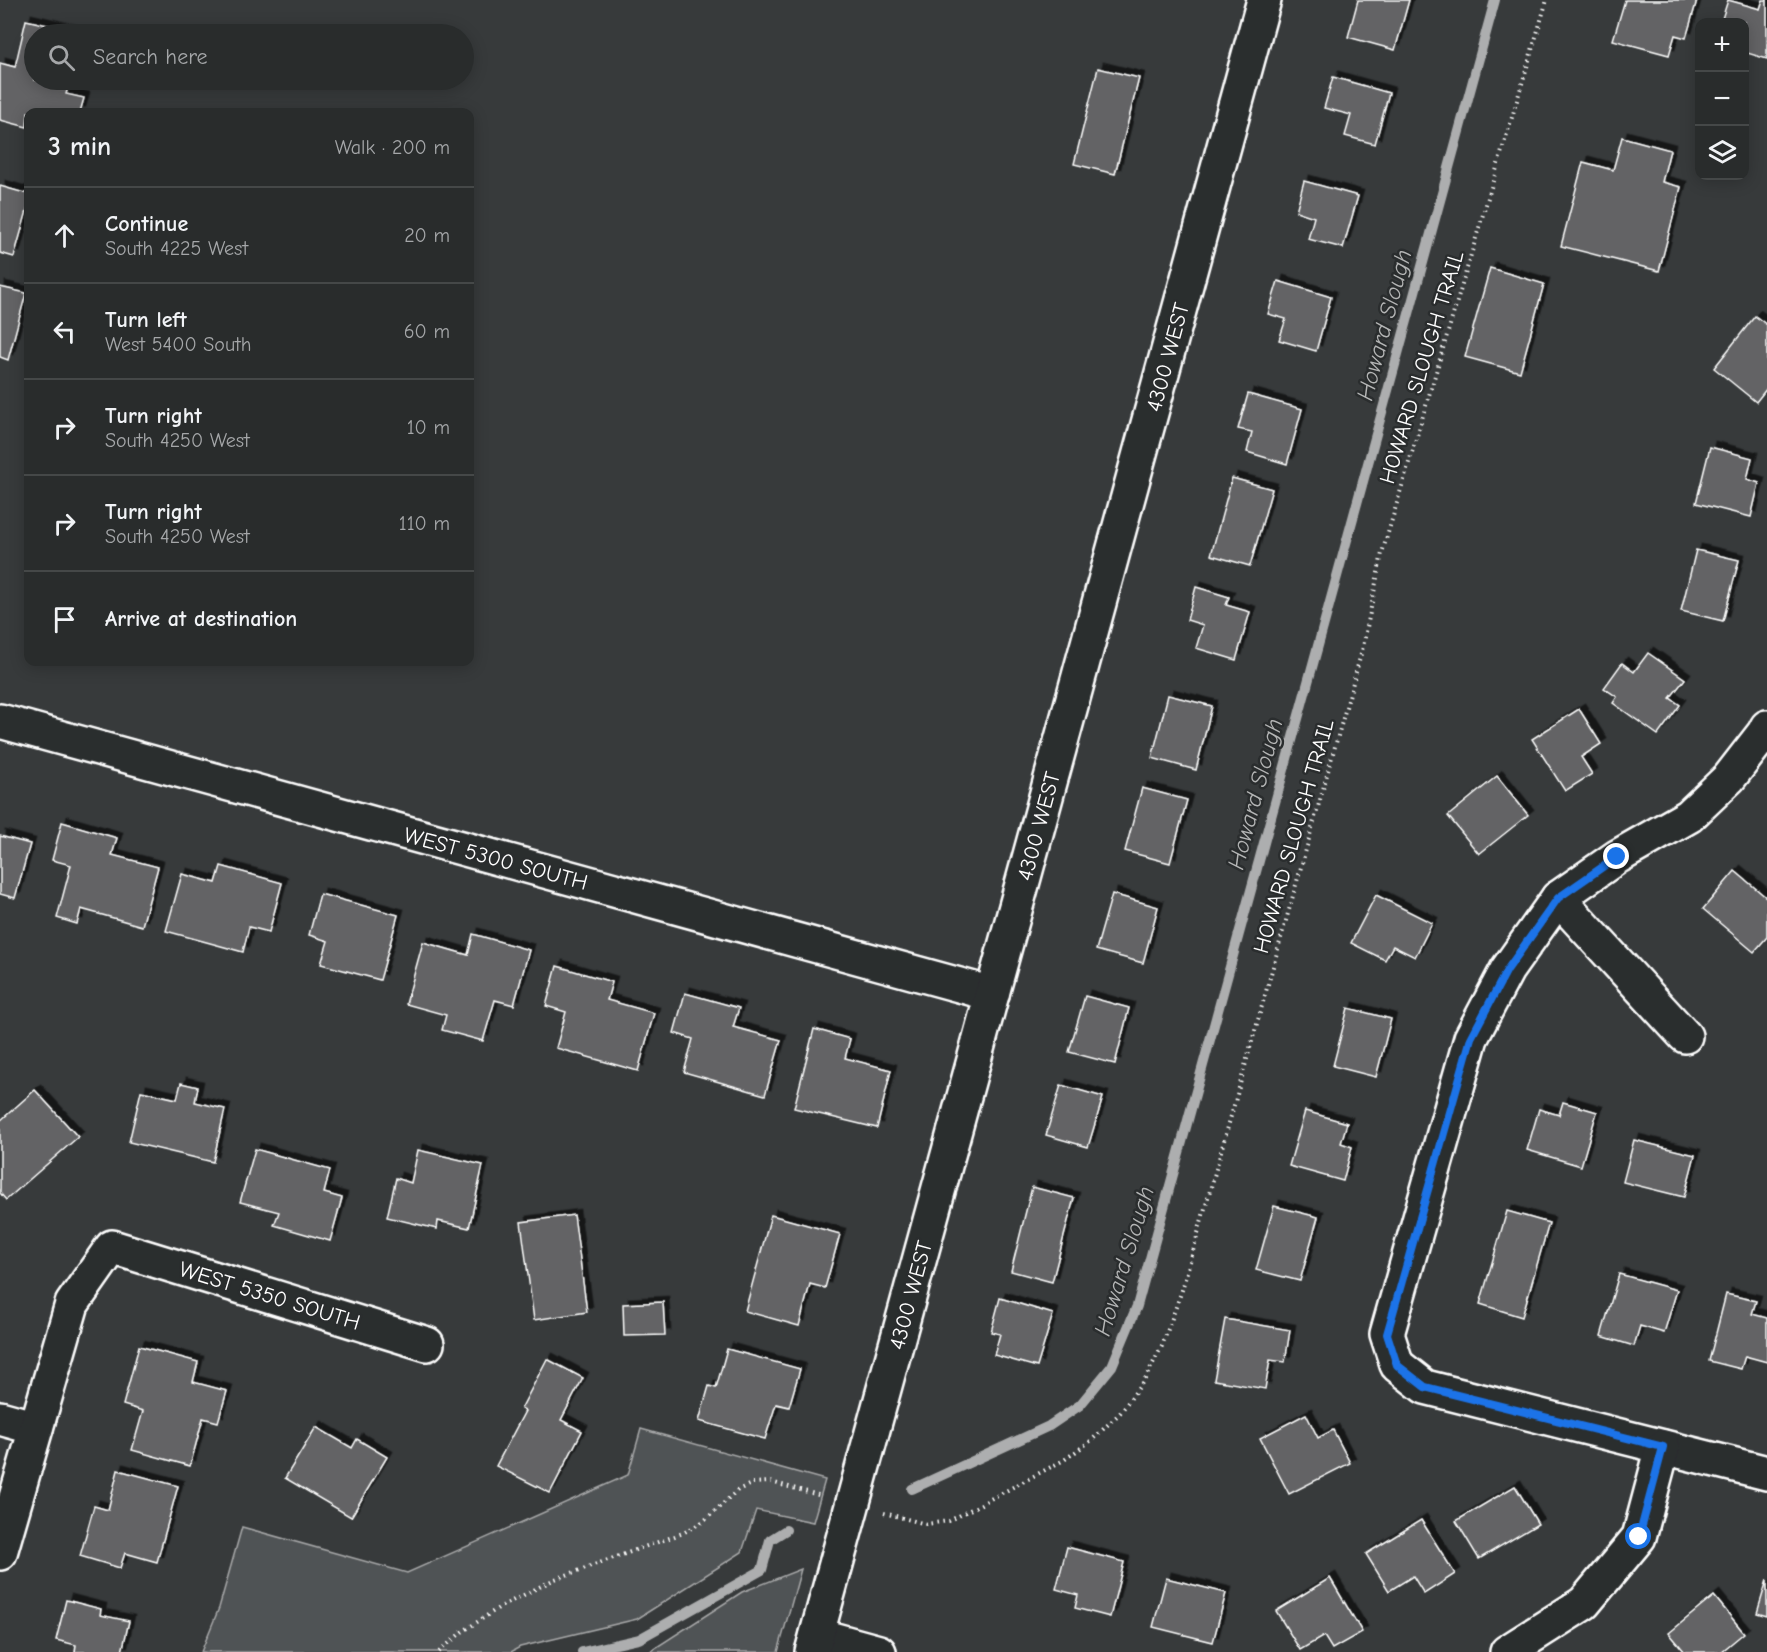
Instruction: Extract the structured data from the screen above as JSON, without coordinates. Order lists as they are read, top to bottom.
{
  "streets": {
    "street": ["4300 WEST", "WEST 5300 SOUTH", "WEST 5350 SOUTH"],
    "path": ["HOWARD SLOUGH TRAIL"]
  },
  "crossings": [
    ["4300 WEST", "WEST 5300 SOUTH"]
  ],
  "water": ["Howard Slough"],
  "page": {
    "map_buttons": ["+", "−"],
    "search": "Search here",
    "heading": ["3 min", "Walk · 200 m"],
    "list": [
      ["Continue", "South 4225 West", "20 m"],
      ["Turn left", "West 5400 South", "60 m"],
      ["Turn right", "South 4250 West", "10 m"],
      ["Turn right", "South 4250 West", "110 m"],
      "Arrive at destination"
    ]
  }
}
